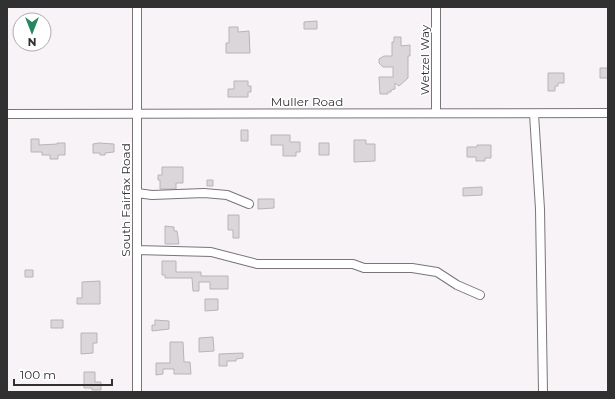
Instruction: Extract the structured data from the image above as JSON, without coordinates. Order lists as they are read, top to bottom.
{
  "streets": {
    "street": ["Wetzel Way", "Muller Road", "South Fairfax Road"]
  },
  "crossings": [
    ["Wetzel Way", "Muller Road"],
    ["Muller Road", "South Fairfax Road"]
  ],
  "scale_bar": "100 m",
  "north": "bottom"
}
